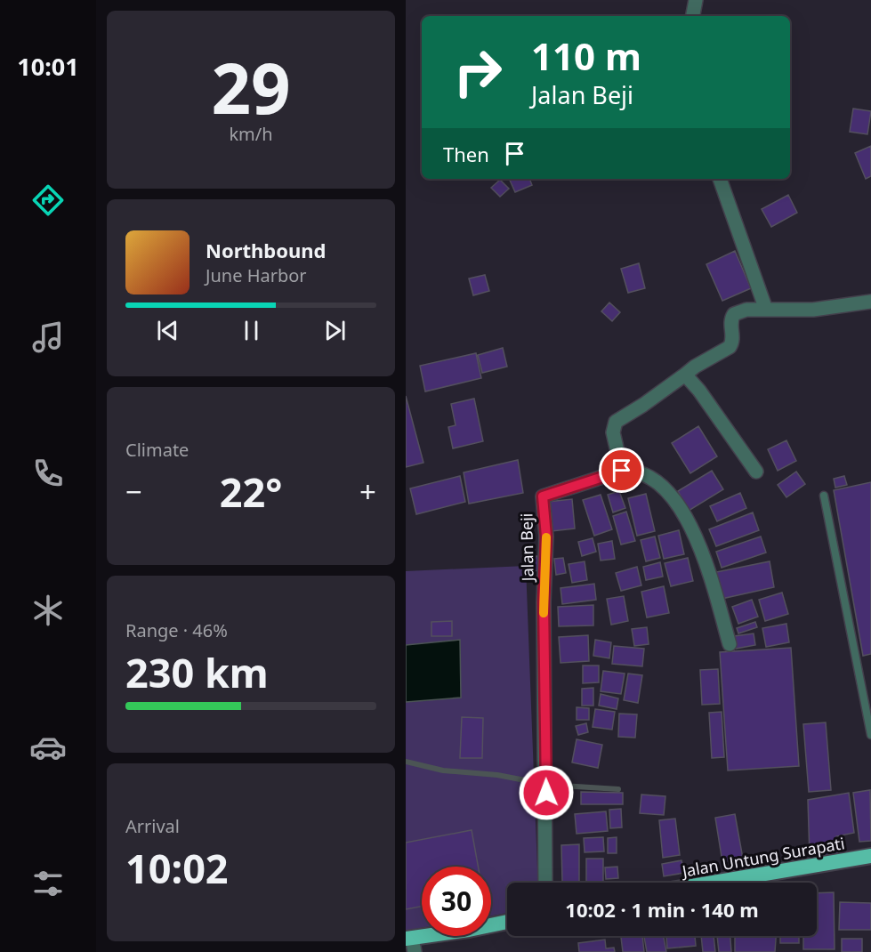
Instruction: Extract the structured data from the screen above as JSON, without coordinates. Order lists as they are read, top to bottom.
{
  "streets": {
    "highway": ["Jalan Untung Surapati"],
    "street": ["Jalan Beji"]
  },
  "page": {
    "tabs": "10:01",
    "tile": [
      ["29", "km/h"],
      "Climate",
      ["Range · 46%", "230 km"],
      ["Arrival", "10:02"]
    ],
    "turn": ["110 m", "Jalan Beji"],
    "then": "Then",
    "song": ["Northbound", "June Harbor"],
    "heat": ["−", "22°", "+"],
    "limit": "30",
    "trip": "10:02 · 1 min · 140 m"
  }
}
